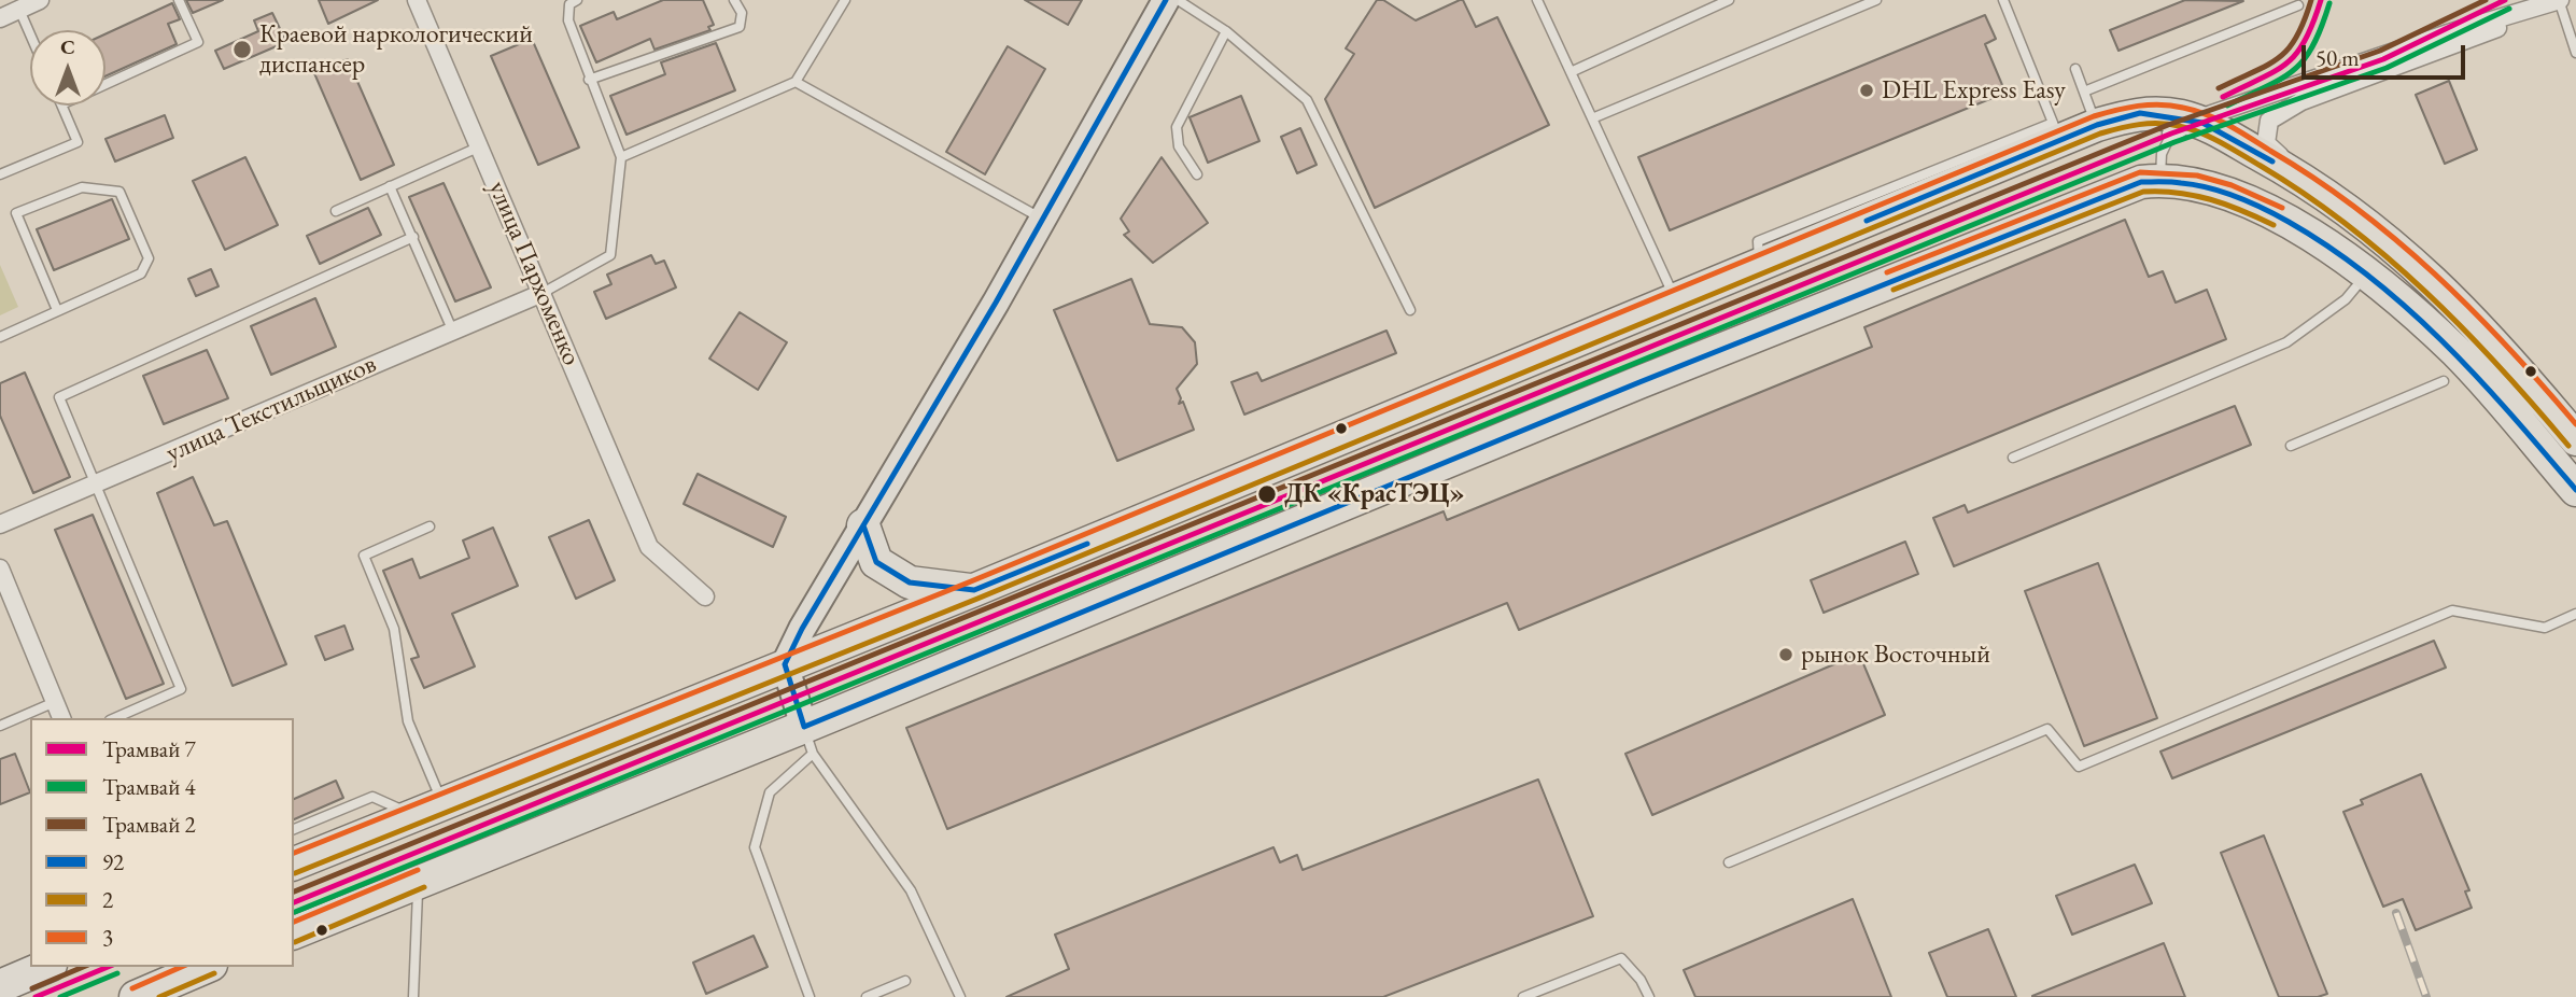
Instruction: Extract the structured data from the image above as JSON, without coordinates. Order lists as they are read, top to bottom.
{
  "streets": {
    "street": ["улица Пархоменко", "улица Текстильщиков"]
  },
  "crossings": [
    ["улица Пархоменко", "улица Текстильщиков"]
  ],
  "places": [
    "Краевой наркологический диспансер",
    "DHL Express Easy",
    "ДК «КрасТЭЦ»",
    "рынок Восточный"
  ],
  "lines": [
    "tram line 7",
    "tram line 2",
    "transit line 92",
    "tram line 4",
    "transit line 3",
    "transit line 2"
  ],
  "legend": [
    "Трамвай 7",
    "Трамвай 4",
    "Трамвай 2",
    "92",
    "2",
    "3"
  ],
  "scale_bar": "50 m",
  "north": "top"
}
